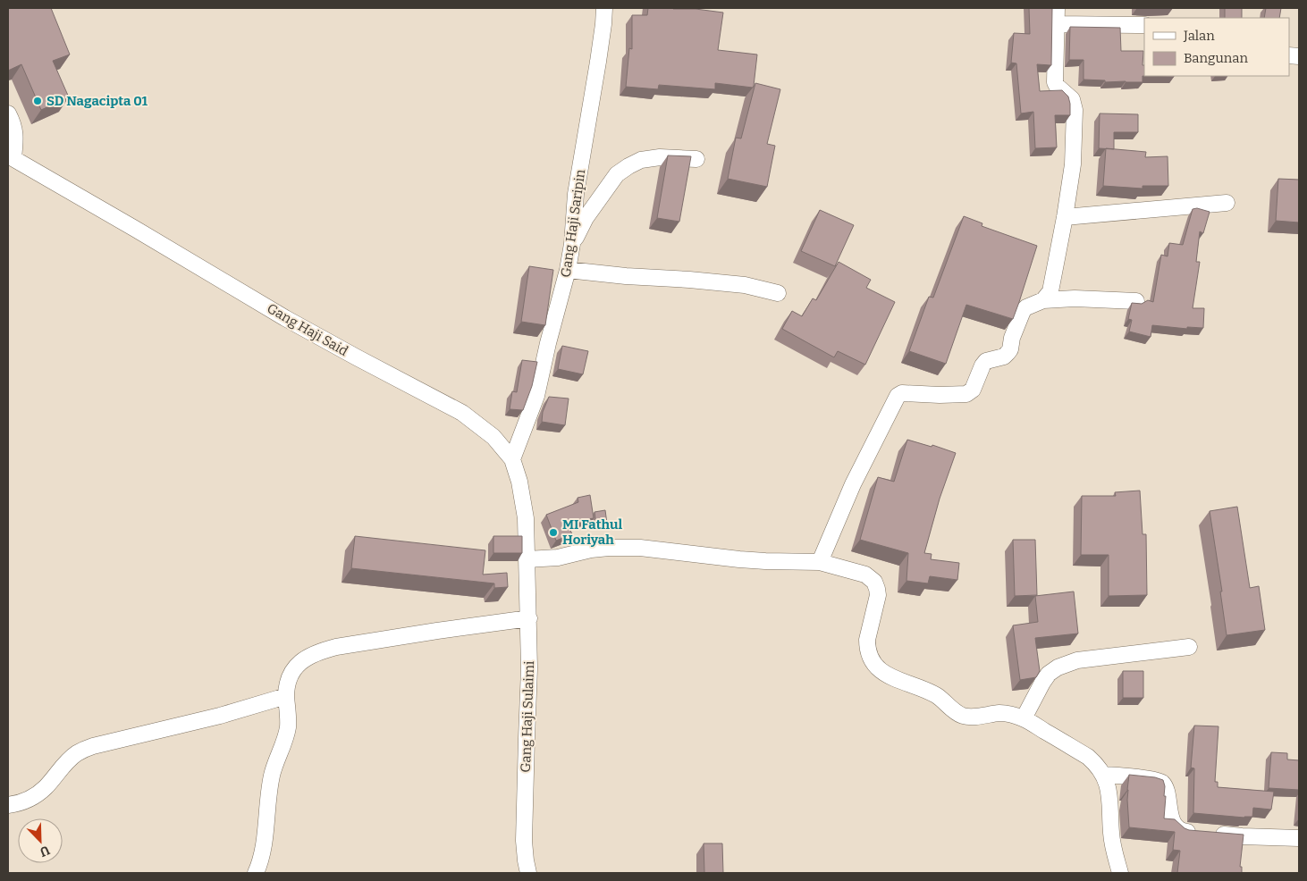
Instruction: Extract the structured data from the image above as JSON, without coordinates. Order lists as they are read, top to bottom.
{
  "streets": {
    "street": ["Gang Haji Saripin", "Gang Haji Said", "Gang Haji Sulaimi"]
  },
  "crossings": [
    ["Gang Haji Saripin", "Gang Haji Said"],
    ["Gang Haji Said", "Gang Haji Sulaimi"]
  ],
  "places": ["SD Nagacipta 01", "MI Fathul Horiyah"],
  "legend": ["Jalan", "Bangunan"],
  "north": "bottom right"
}
